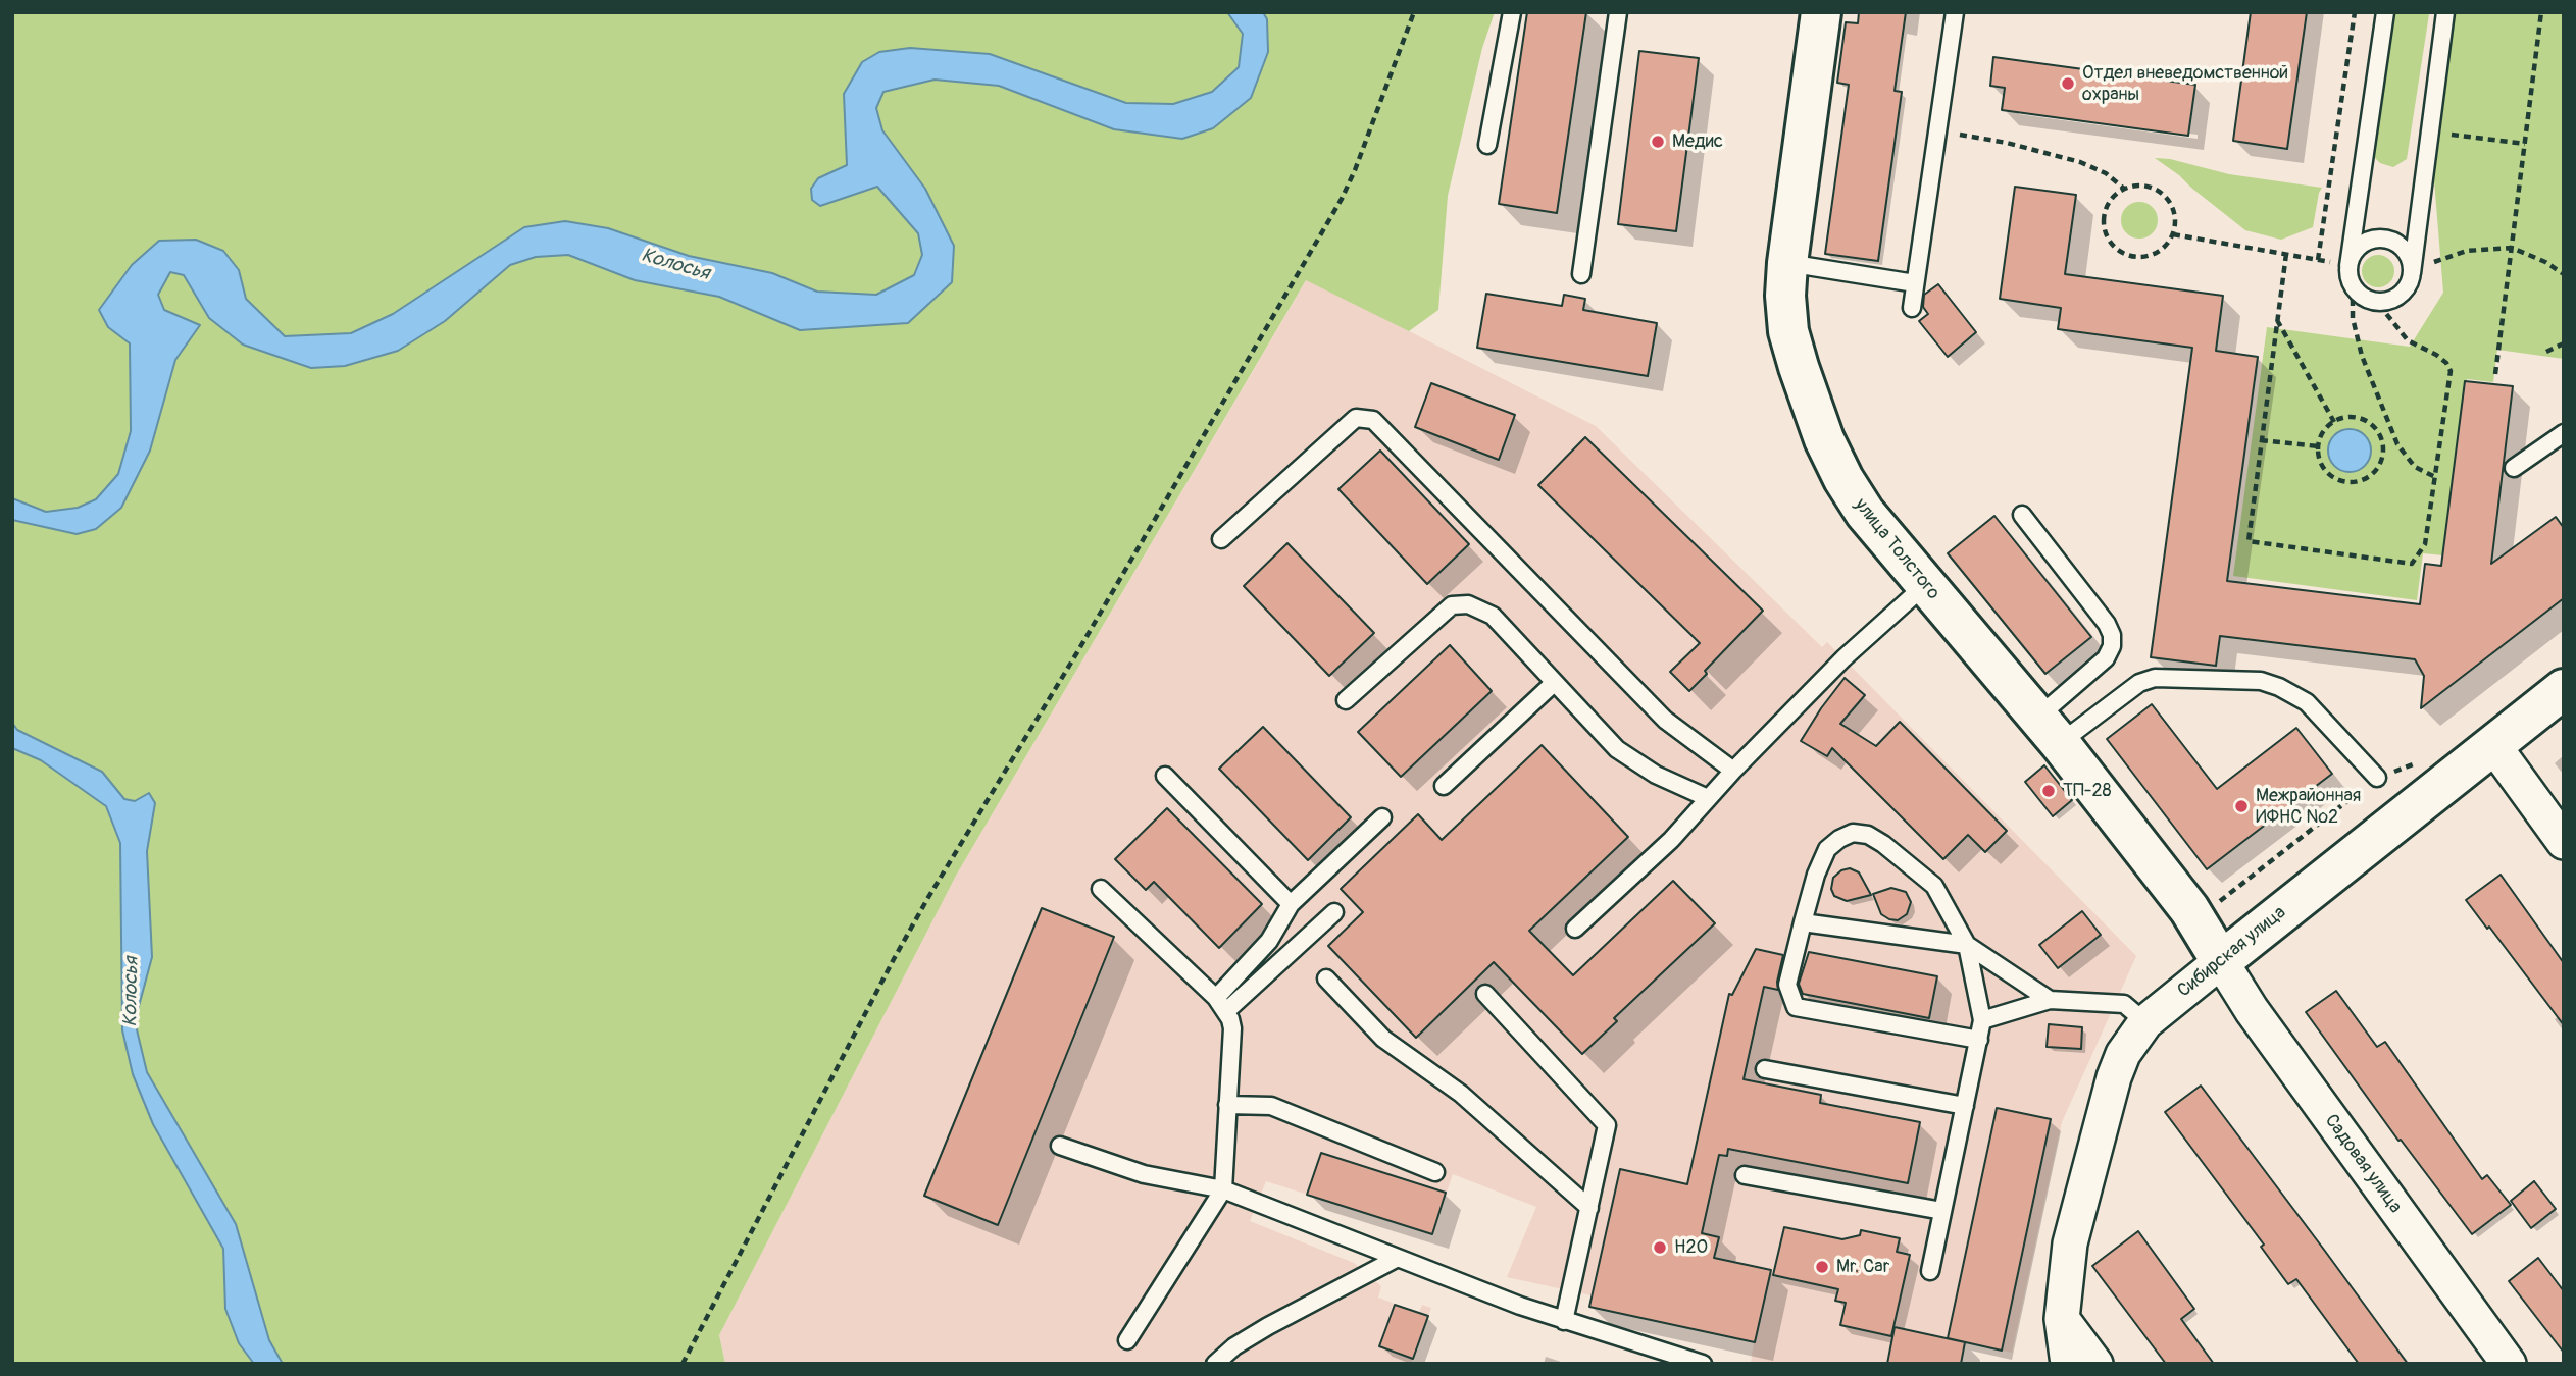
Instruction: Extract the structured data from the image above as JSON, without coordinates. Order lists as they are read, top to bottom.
{
  "streets": {
    "street": ["улица Толстого", "Сибирская улица", "Садовая улица"]
  },
  "crossings": [
    ["улица Толстого", "Сибирская улица"],
    ["улица Толстого", "Садовая улица"],
    ["Сибирская улица", "Садовая улица"]
  ],
  "water": ["Колосья"],
  "places": [
    "Отдел вневедомственной охраны",
    "Медис",
    "ТП-28",
    "Межрайонная ИФНС №2",
    "Н2О",
    "Mr. Car"
  ]
}
